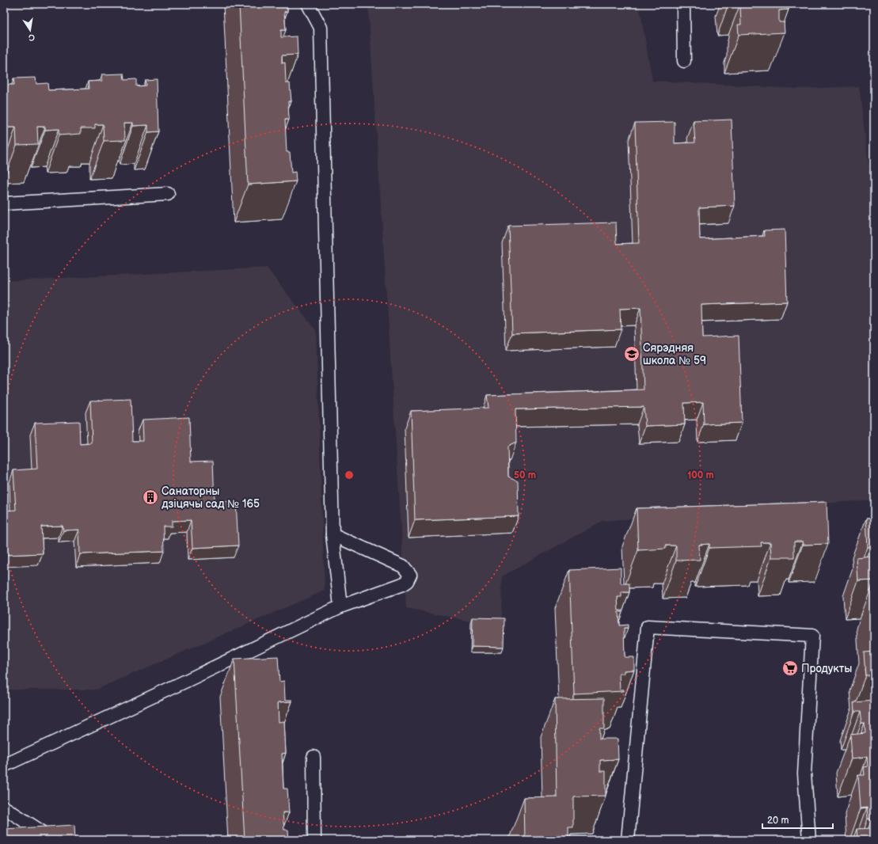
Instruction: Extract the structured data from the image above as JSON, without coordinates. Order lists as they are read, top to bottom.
{
  "places": {
    "school or university": ["Сярэдняя школа № 59"],
    "building": ["Санаторны дзіцячы сад № 165"],
    "supermarket": ["Продукты"]
  },
  "scale_bar": "20 m",
  "north": "bottom",
  "rings": ["50 m", "100 m"]
}
